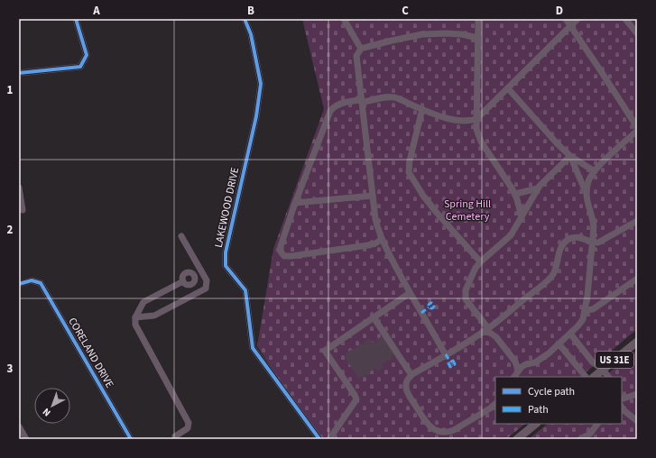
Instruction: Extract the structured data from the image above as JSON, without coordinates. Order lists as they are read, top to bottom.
{
  "streets": {
    "main road": ["US 31E"],
    "street": ["LAKEWOOD DRIVE", "CORELAND DRIVE"]
  },
  "parks": ["Spring Hill Cemetery"],
  "legend": ["Cycle path", "Path"],
  "north": "bottom left",
  "grid": {
    "columns": [
      "A",
      "B",
      "C",
      "D"
    ],
    "rows": ["1", "2", "3"]
  }
}
